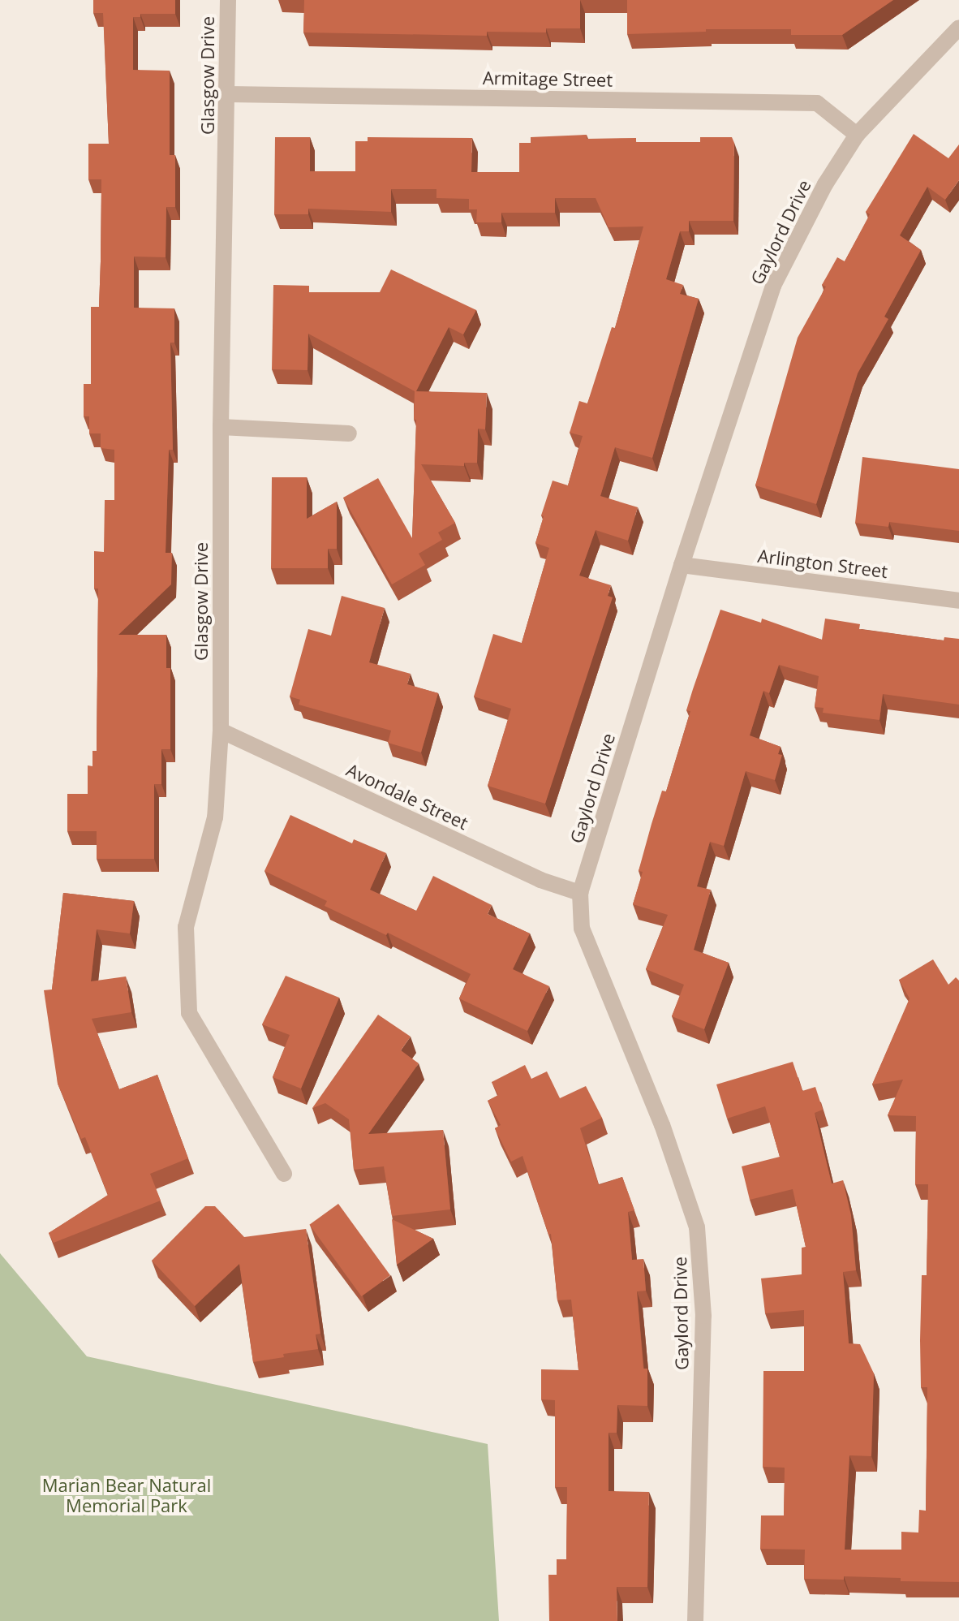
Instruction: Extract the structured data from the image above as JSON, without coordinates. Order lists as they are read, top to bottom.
{
  "streets": {
    "street": [
      "Glasgow Drive",
      "Armitage Street",
      "Gaylord Drive",
      "Arlington Street",
      "Avondale Street"
    ]
  },
  "crossings": [
    ["Glasgow Drive", "Armitage Street"],
    ["Glasgow Drive", "Avondale Street"],
    ["Armitage Street", "Gaylord Drive"],
    ["Gaylord Drive", "Arlington Street"],
    ["Gaylord Drive", "Avondale Street"]
  ],
  "parks": ["Marian Bear Natural Memorial Park"]
}
